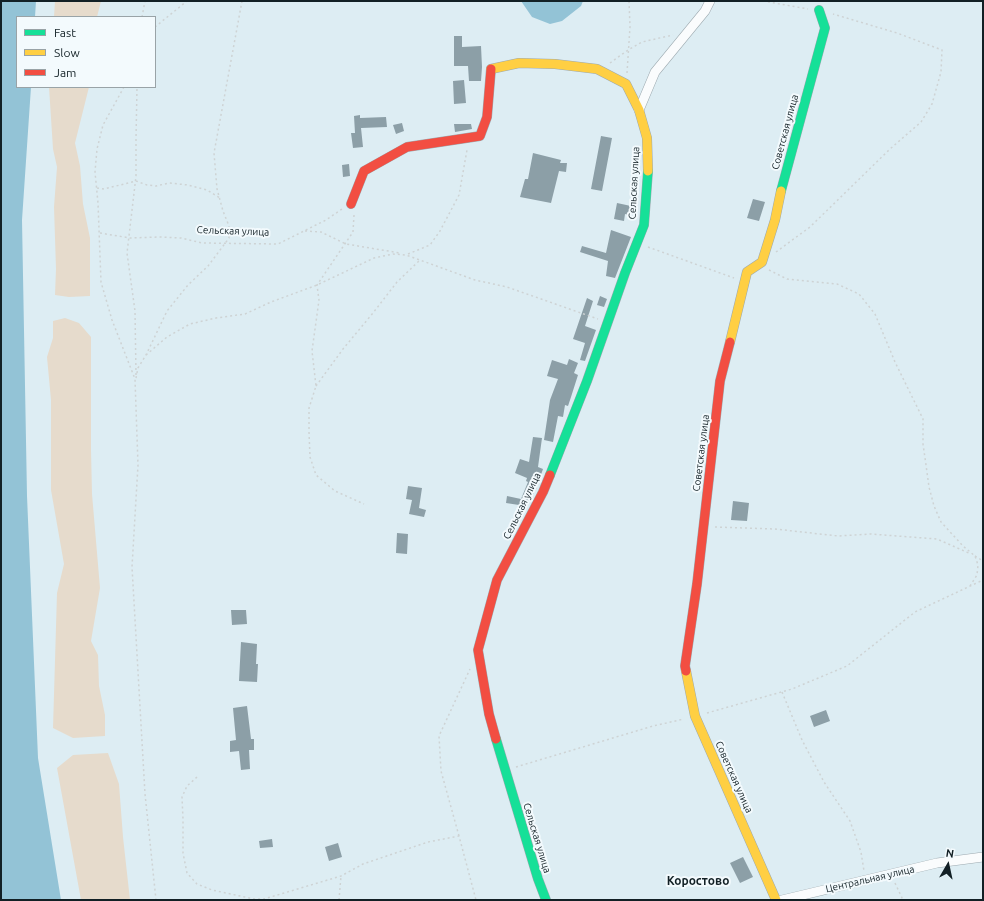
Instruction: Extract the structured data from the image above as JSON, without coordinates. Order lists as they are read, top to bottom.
{
  "streets": {
    "street": ["Советская улица", "Сельская улица", "Центральная улица"]
  },
  "districts": ["Коростово"],
  "legend": ["Fast", "Slow", "Jam"],
  "north": "top"
}
